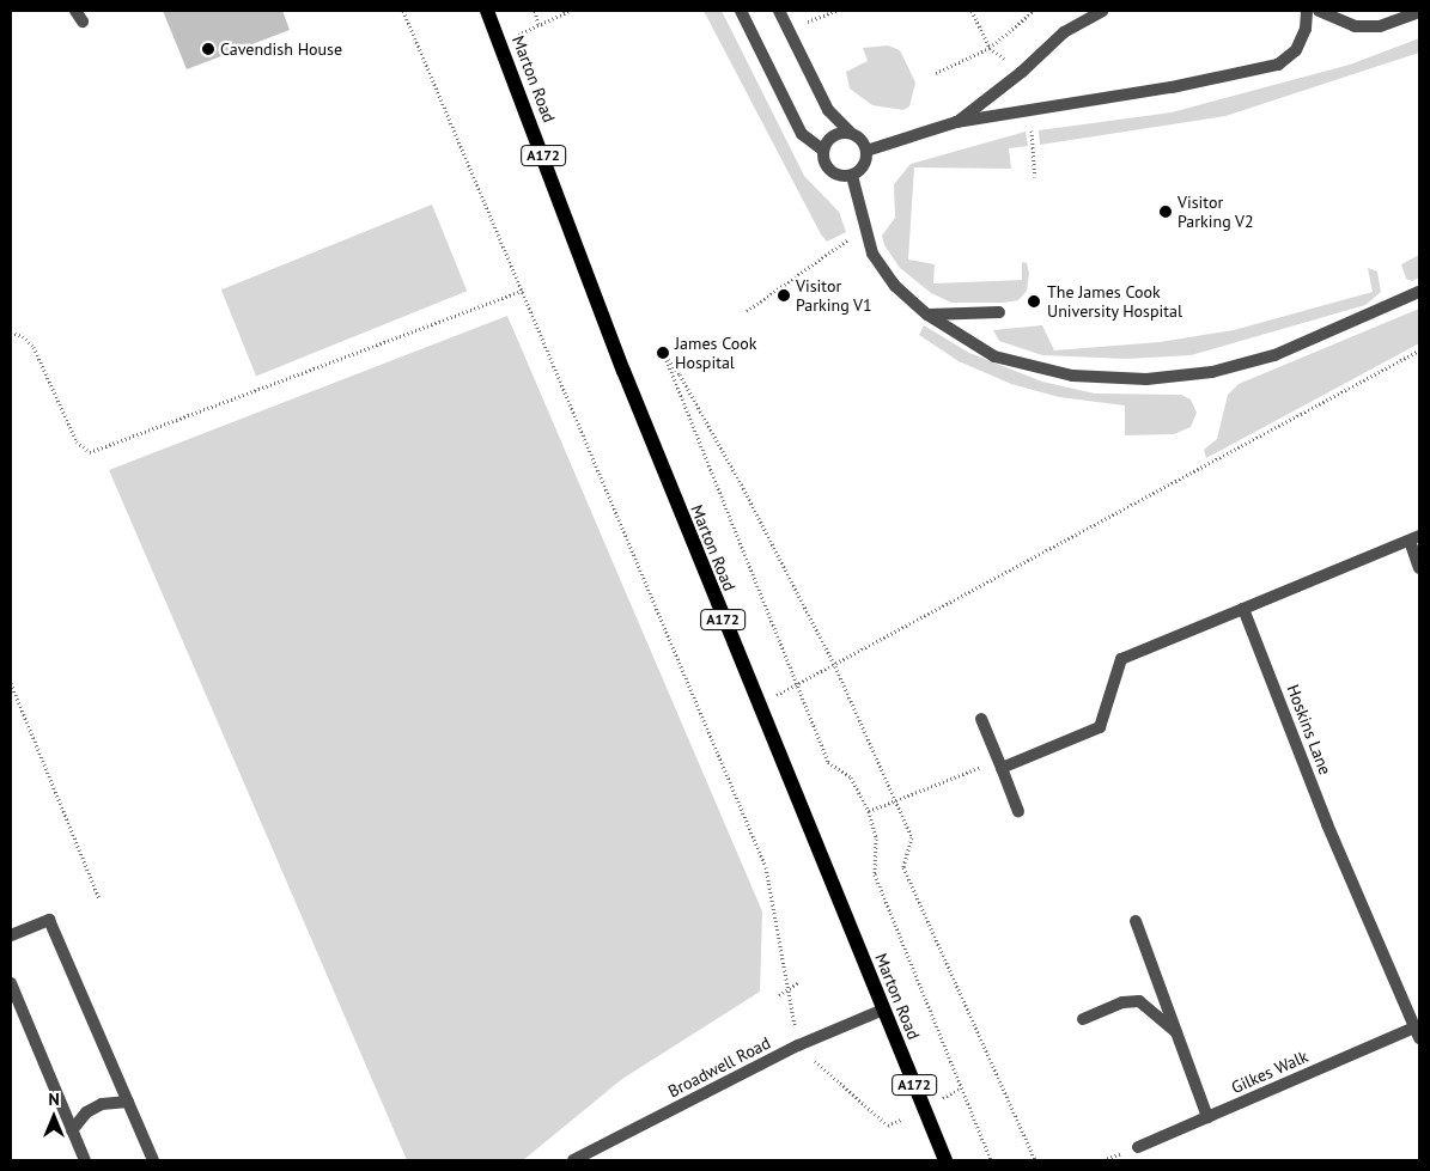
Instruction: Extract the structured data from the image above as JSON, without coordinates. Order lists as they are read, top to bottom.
{
  "streets": {
    "main road": ["Marton Road", "A172"],
    "street": ["Hoskins Lane", "Broadwell Road", "Gilkes Walk"]
  },
  "crossings": [
    ["Marton Road", "Broadwell Road"],
    ["Hoskins Lane", "Gilkes Walk"]
  ],
  "places": [
    "Cavendish House",
    "Visitor Parking V2",
    "Visitor Parking V1",
    "The James Cook University Hospital",
    "James Cook Hospital"
  ],
  "north": "top"
}
